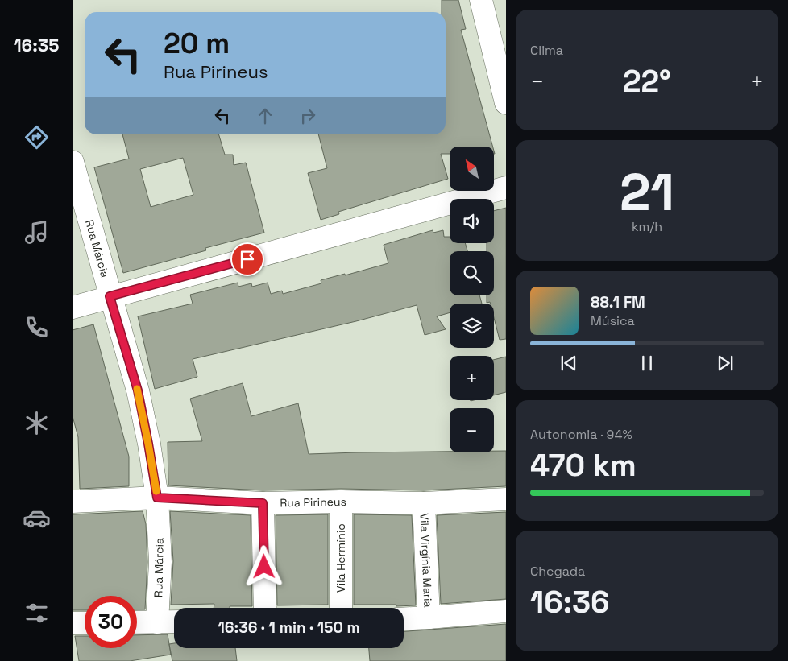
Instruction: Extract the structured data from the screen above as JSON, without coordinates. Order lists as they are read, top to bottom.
{
  "streets": {
    "street": [
      "Rua Márcia",
      "Rua Pirineus",
      "Vila Hermínio",
      "Vila Virgínia Maria"
    ]
  },
  "crossings": [
    ["Rua Márcia", "Rua Pirineus"],
    ["Rua Pirineus", "Vila Hermínio"],
    ["Rua Pirineus", "Vila Virgínia Maria"]
  ],
  "north": "top left",
  "page": {
    "tabs": "16:35",
    "tile": [
      "Clima",
      ["21", "km/h"],
      ["Autonomia · 94%", "470 km"],
      ["Chegada", "16:36"]
    ],
    "turn": ["20 m", "Rua Pirineus"],
    "heat": ["−", "22°", "+"],
    "map_buttons": ["+", "−"],
    "song": ["88.1 FM", "Música"],
    "limit": "30",
    "trip": "16:36 · 1 min · 150 m"
  }
}
